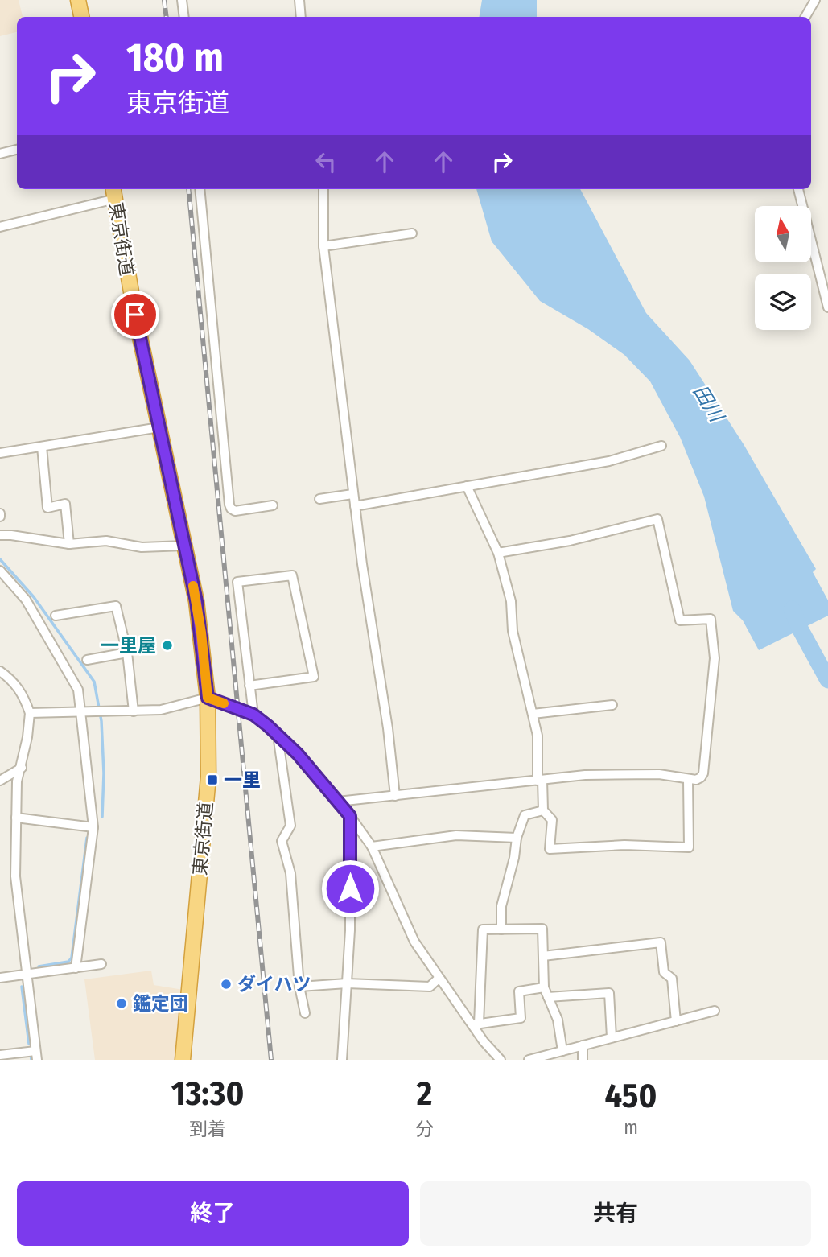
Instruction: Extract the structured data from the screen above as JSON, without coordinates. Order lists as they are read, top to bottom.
{
  "streets": {
    "highway": ["東京街道"]
  },
  "water": ["田川"],
  "places": {
    "other": ["一里屋", "ダイハツ", "鑑定団"],
    "transit": ["一里"]
  },
  "north": "top",
  "page": {
    "turn": ["180 m", "東京街道"],
    "eta": [
      "13:30",
      "到着",
      "2",
      "分",
      "450",
      "m"
    ],
    "buttons": ["終了", "共有"]
  }
}
